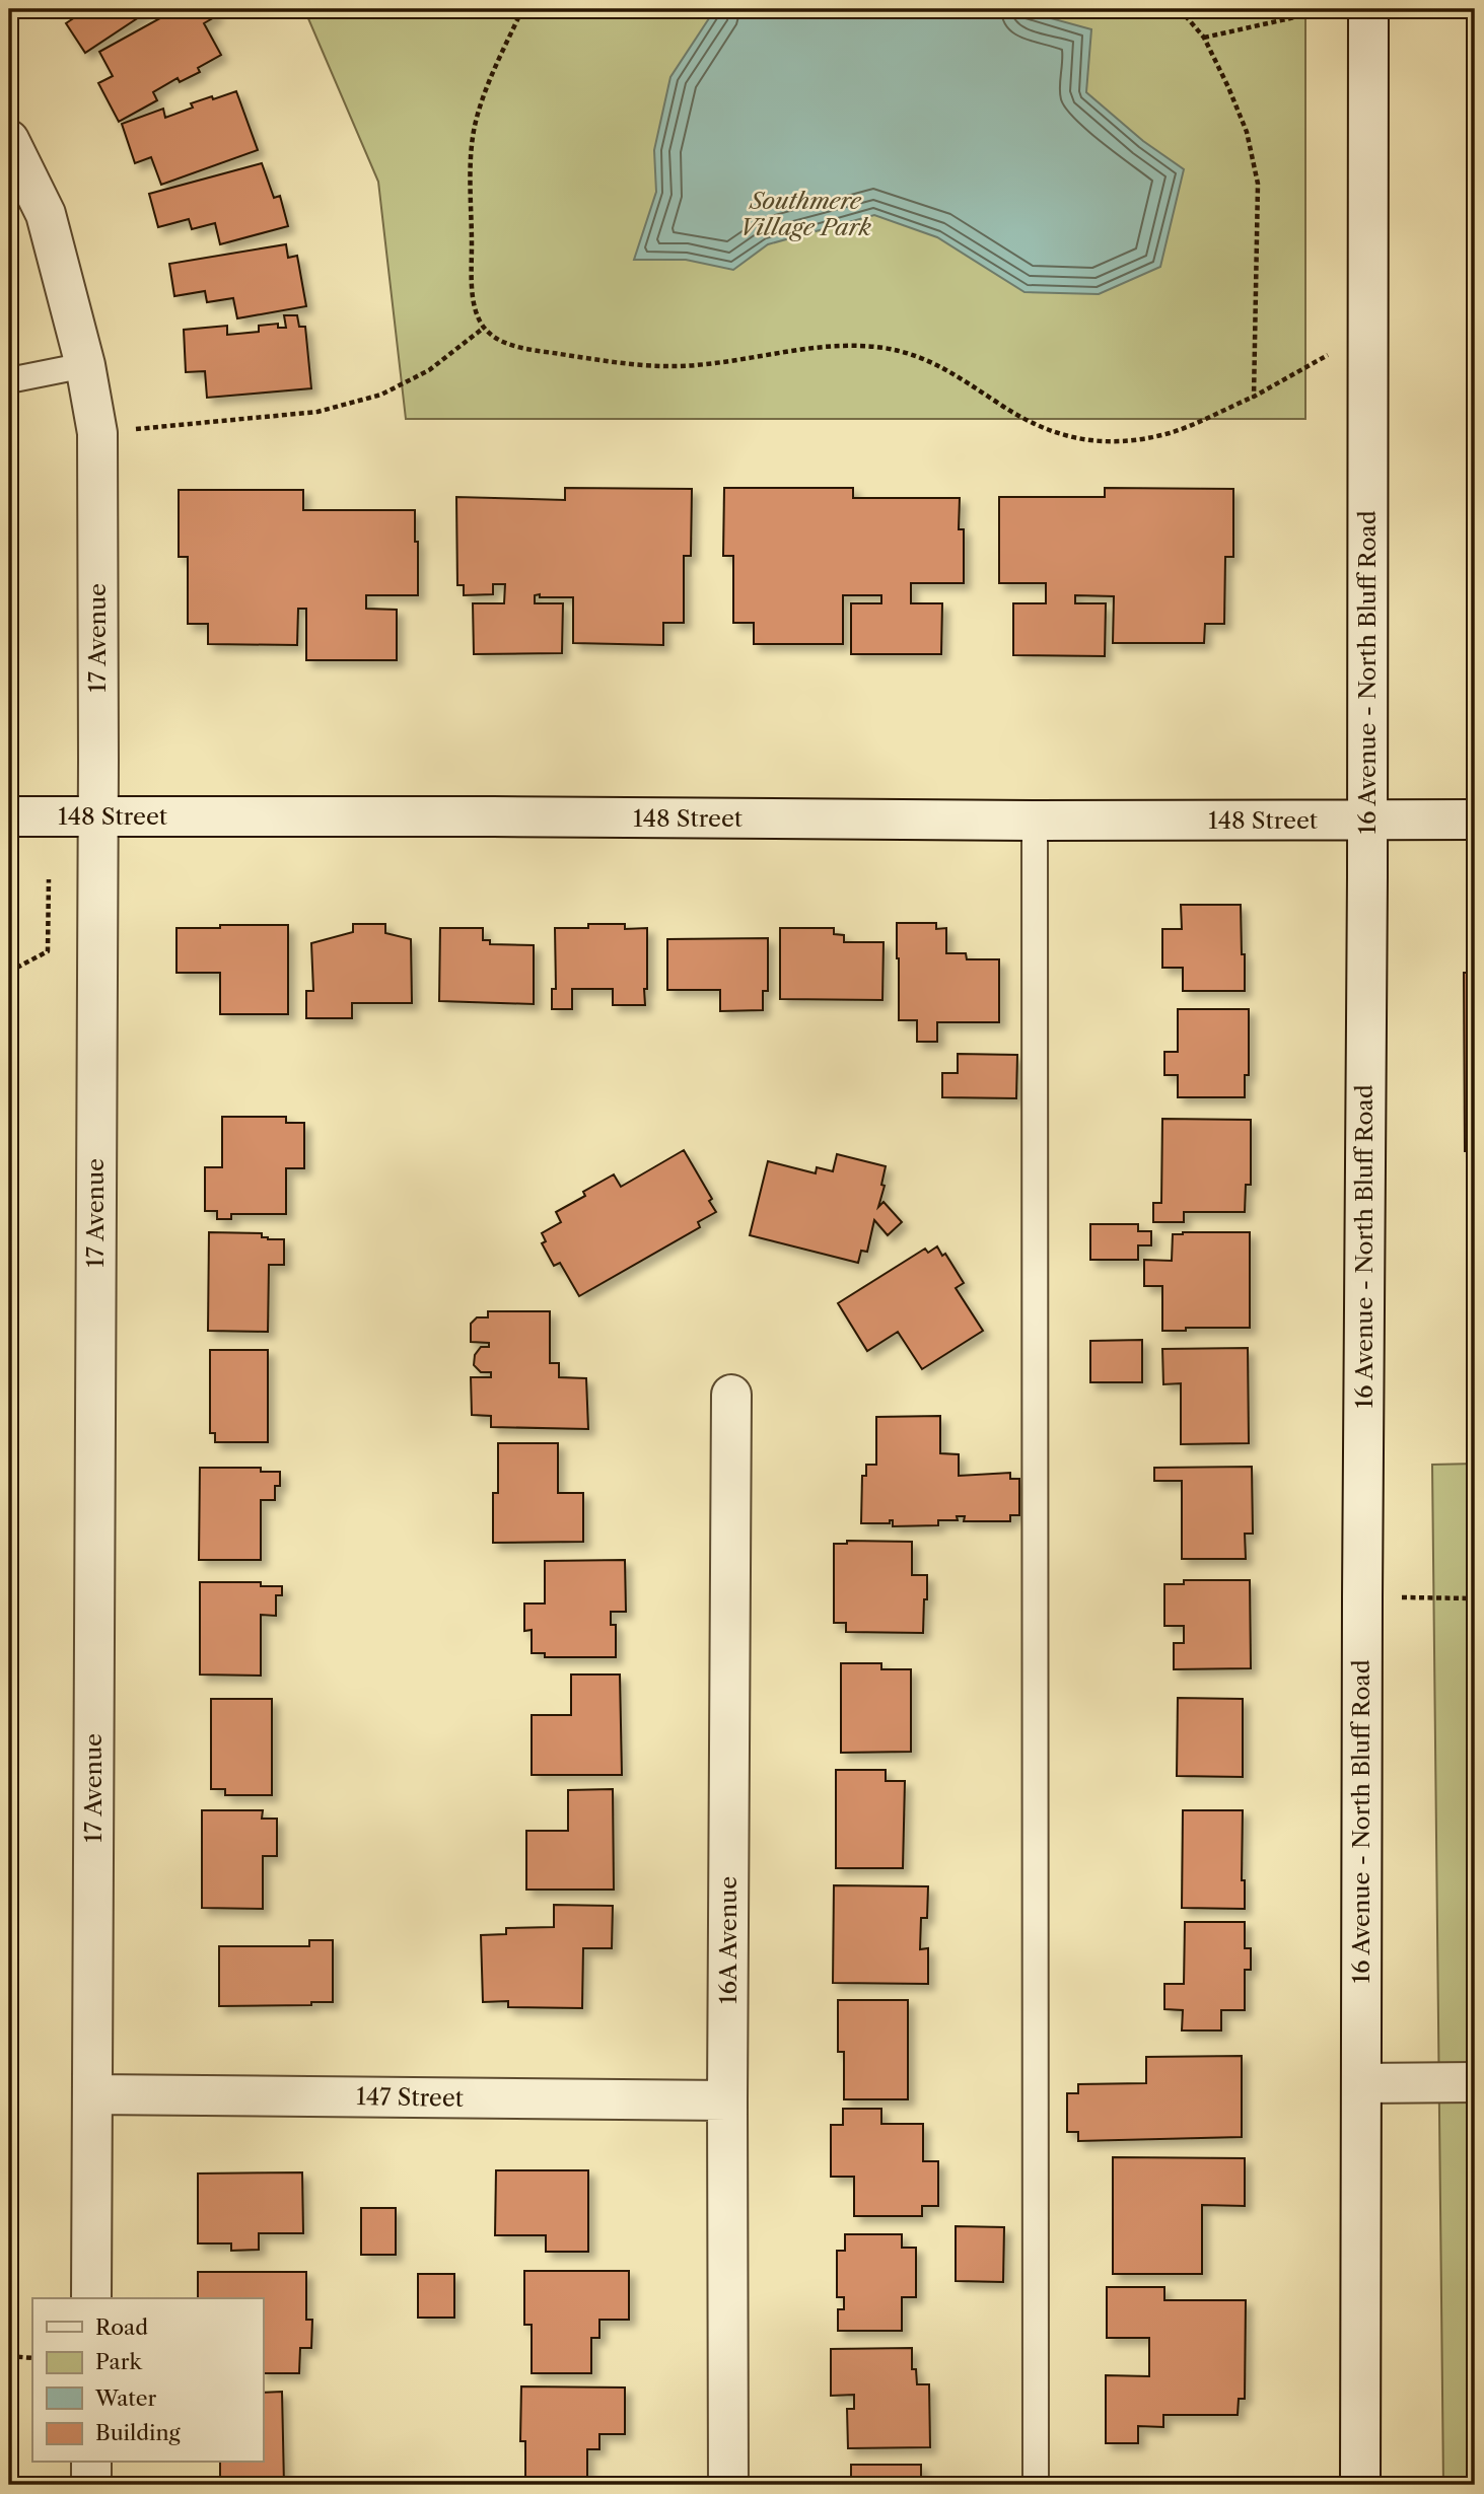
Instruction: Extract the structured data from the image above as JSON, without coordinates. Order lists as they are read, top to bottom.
{
  "streets": {
    "street": [
      "17 Avenue",
      "16 Avenue - North Bluff Road",
      "148 Street",
      "16A Avenue",
      "147 Street"
    ]
  },
  "crossings": [
    ["17 Avenue", "148 Street"],
    ["17 Avenue", "147 Street"],
    ["16 Avenue - North Bluff Road", "148 Street"],
    ["16A Avenue", "147 Street"]
  ],
  "parks": ["Southmere Village Park"],
  "legend": [
    "Road",
    "Park",
    "Water",
    "Building"
  ]
}
